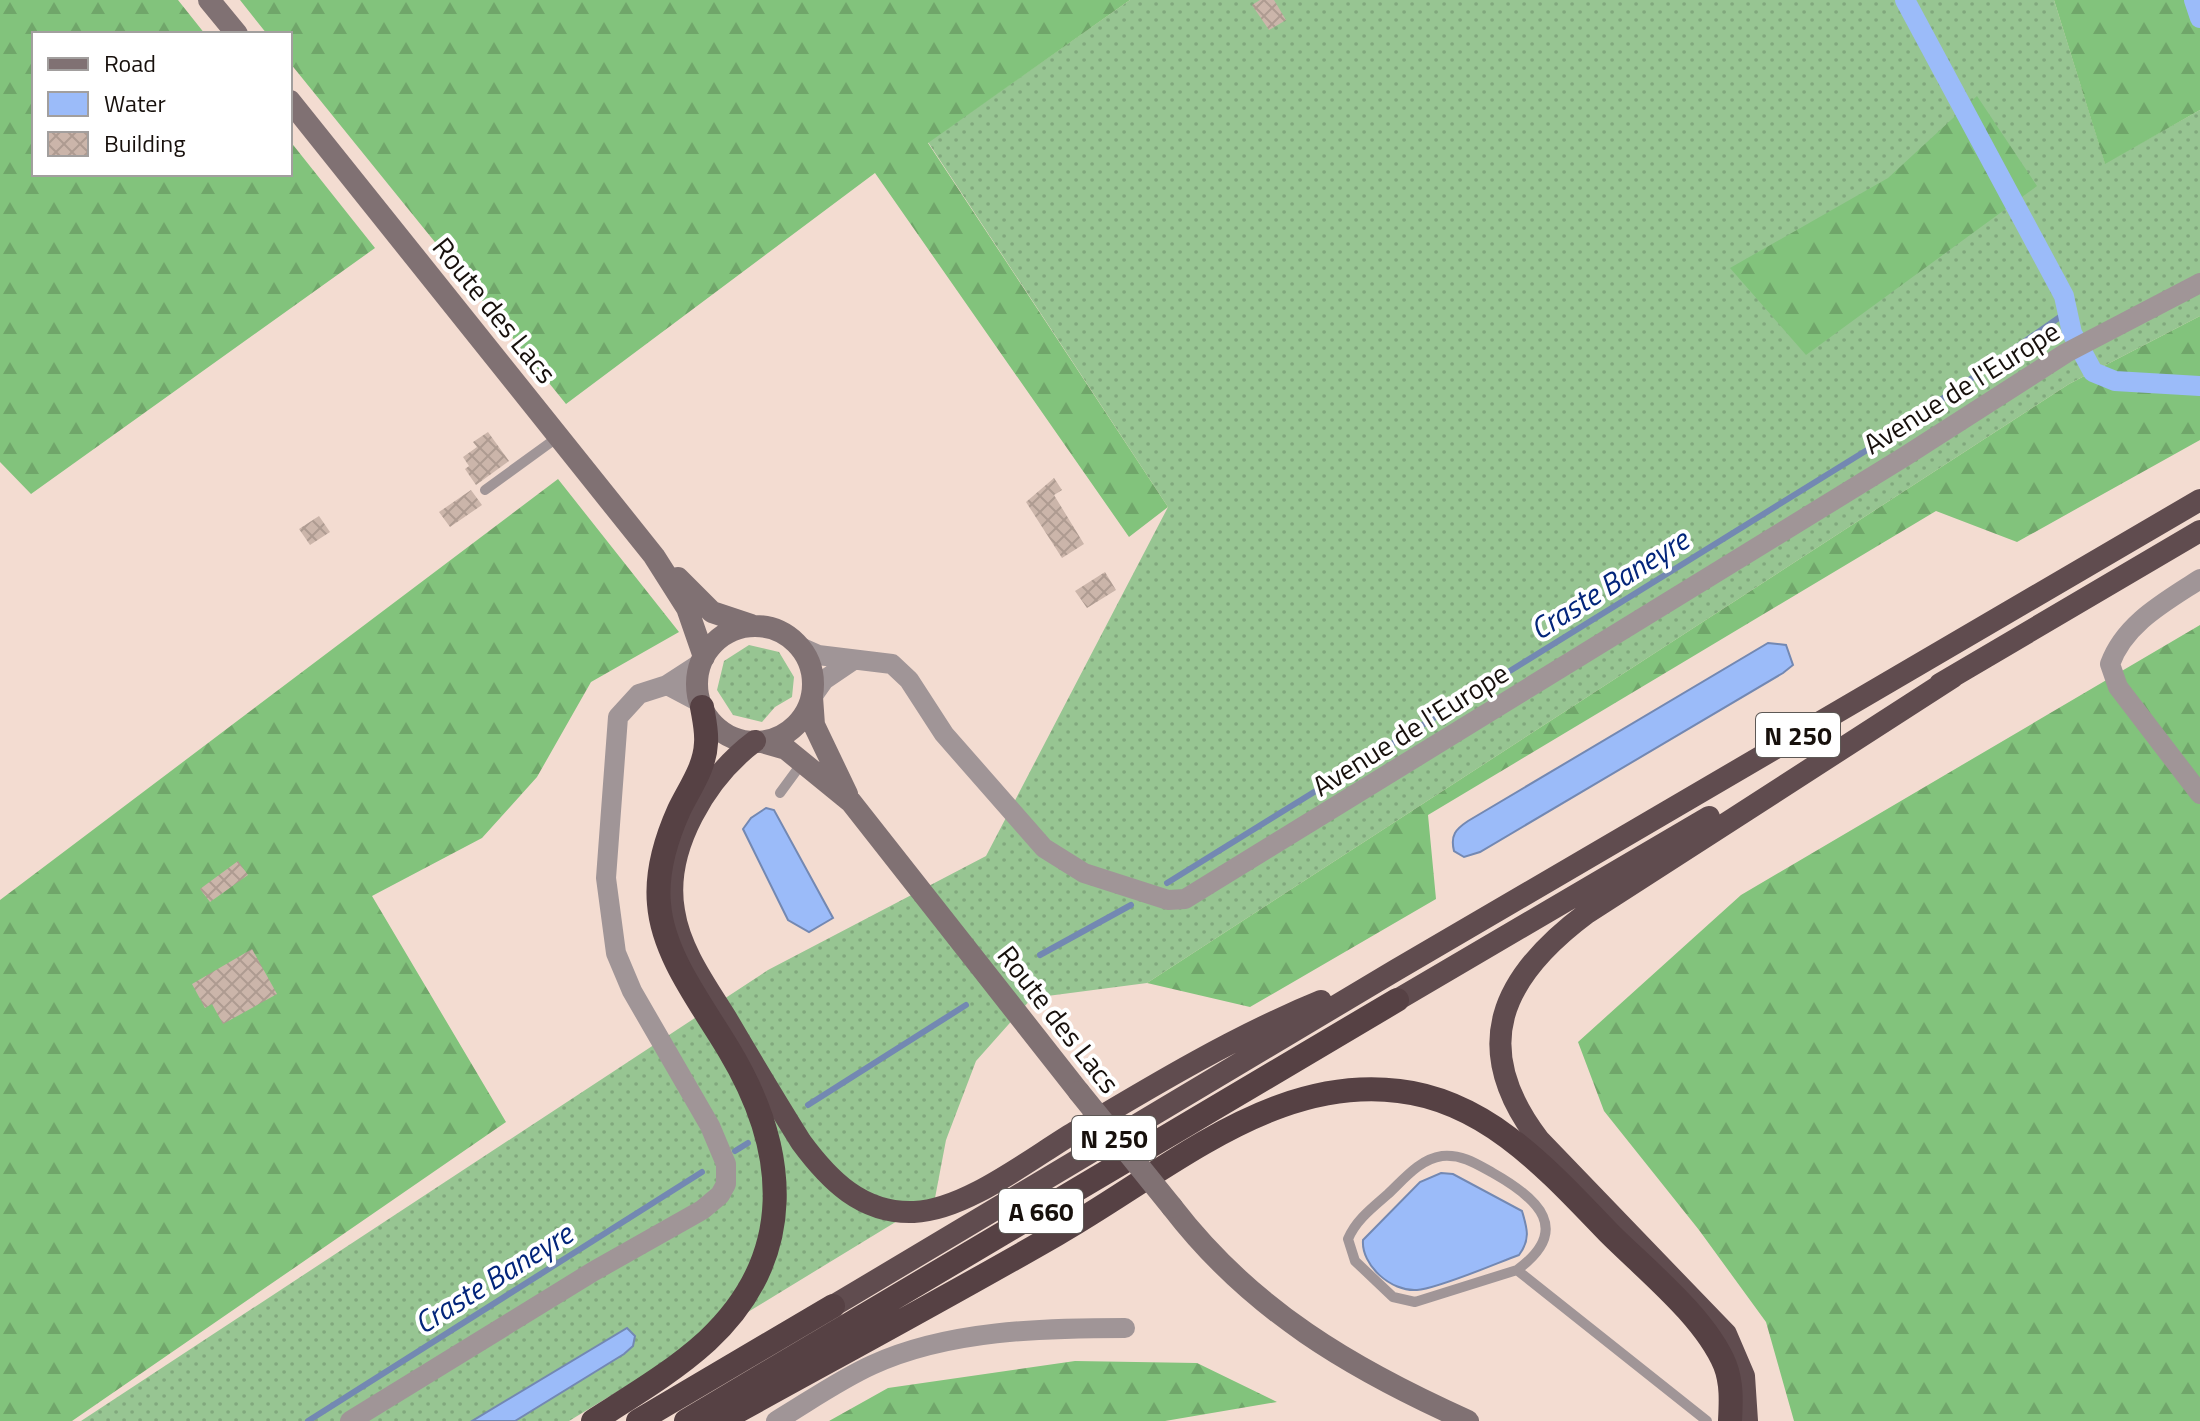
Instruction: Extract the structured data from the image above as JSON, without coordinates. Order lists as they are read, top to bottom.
{
  "streets": {
    "highway": ["N 250", "A 660"],
    "main road": ["Route des Lacs"],
    "street": ["Avenue de l'Europe"]
  },
  "crossings": [
    ["Route des Lacs", "Avenue de l'Europe"],
    ["N 250", "A 660"]
  ],
  "water": ["Craste Baneyre"],
  "legend": ["Road", "Water", "Building"]
}
